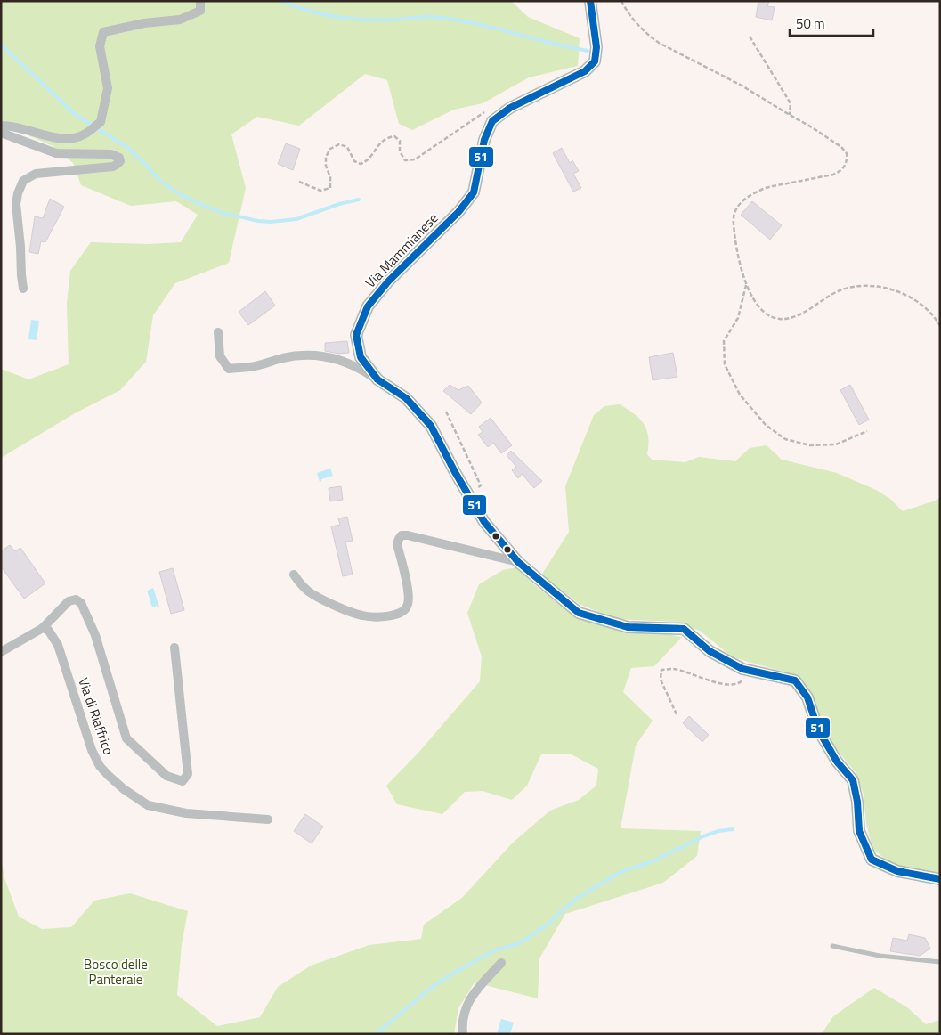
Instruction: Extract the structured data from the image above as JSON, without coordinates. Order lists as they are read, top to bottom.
{
  "streets": {
    "main road": ["Via Mammianese"],
    "street": ["Via di Riaffrico"]
  },
  "parks": ["Bosco delle Panteraie"],
  "lines": ["transit line 51"],
  "scale_bar": "50 m"
}
